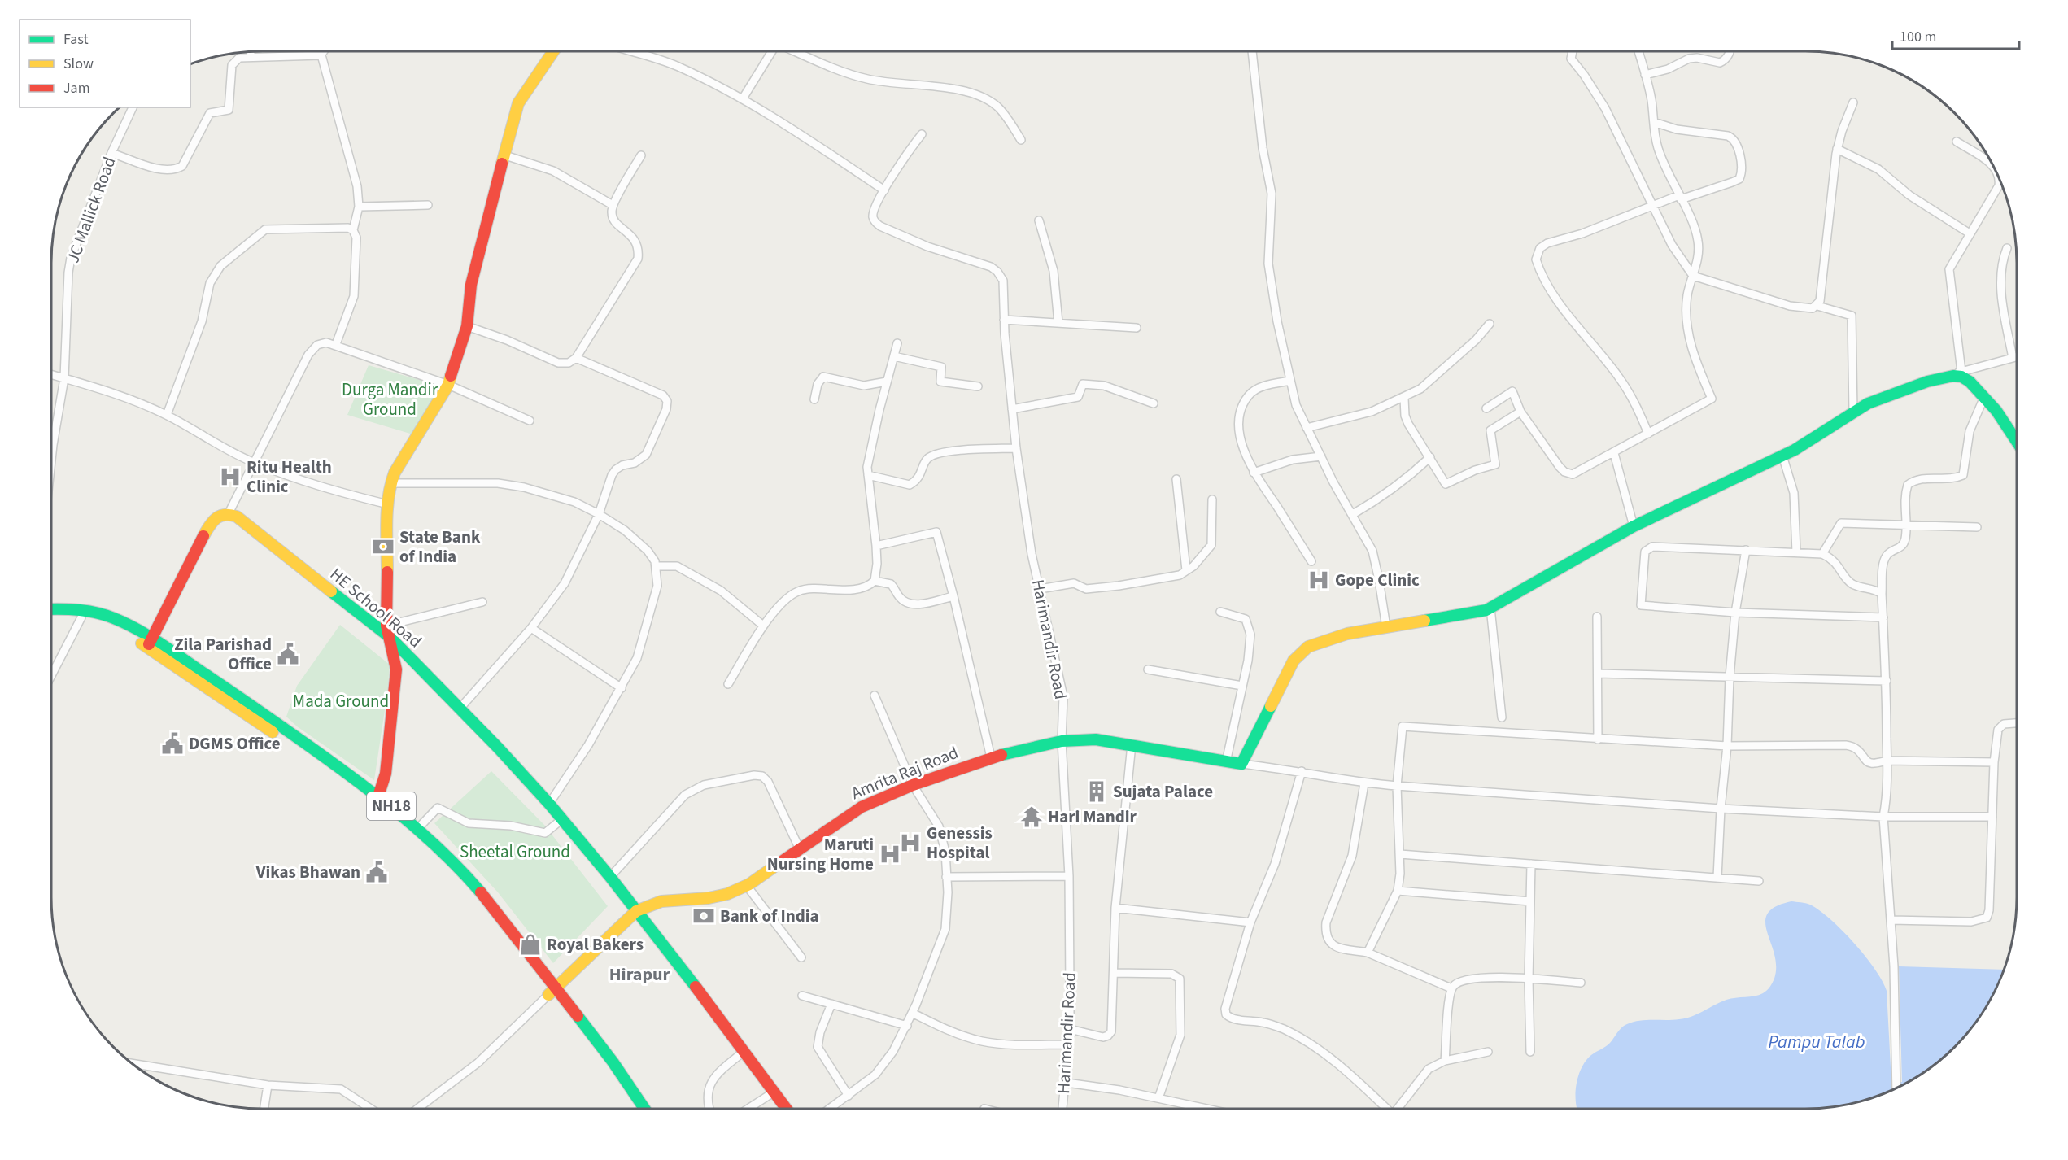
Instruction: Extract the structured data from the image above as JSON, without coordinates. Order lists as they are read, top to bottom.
{
  "streets": {
    "main road": ["HE School Road", "Amrita Raj Road", "NH18"],
    "street": ["JC Mallick Road", "Harimandir Road"]
  },
  "crossings": [
    ["HE School Road", "Amrita Raj Road"],
    ["Harimandir Road", "Amrita Raj Road"],
    ["Amrita Raj Road", "NH18"]
  ],
  "districts": ["Hirapur"],
  "water": ["Pampu Talab"],
  "parks": ["Durga Mandir Ground", "Mada Ground", "Sheetal Ground"],
  "places": {
    "hospital": [
      "Ritu Health Clinic",
      "Gope Clinic",
      "Genessis Hospital",
      "Maruti Nursing Home"
    ],
    "bank": ["State Bank of India", "Bank of India"],
    "public building": ["Zila Parishad Office", "DGMS Office", "Vikas Bhawan"],
    "building": ["Sujata Palace"],
    "temple": ["Hari Mandir"],
    "shop": ["Royal Bakers"]
  },
  "legend": ["Fast", "Slow", "Jam"],
  "scale_bar": "100 m"
}
